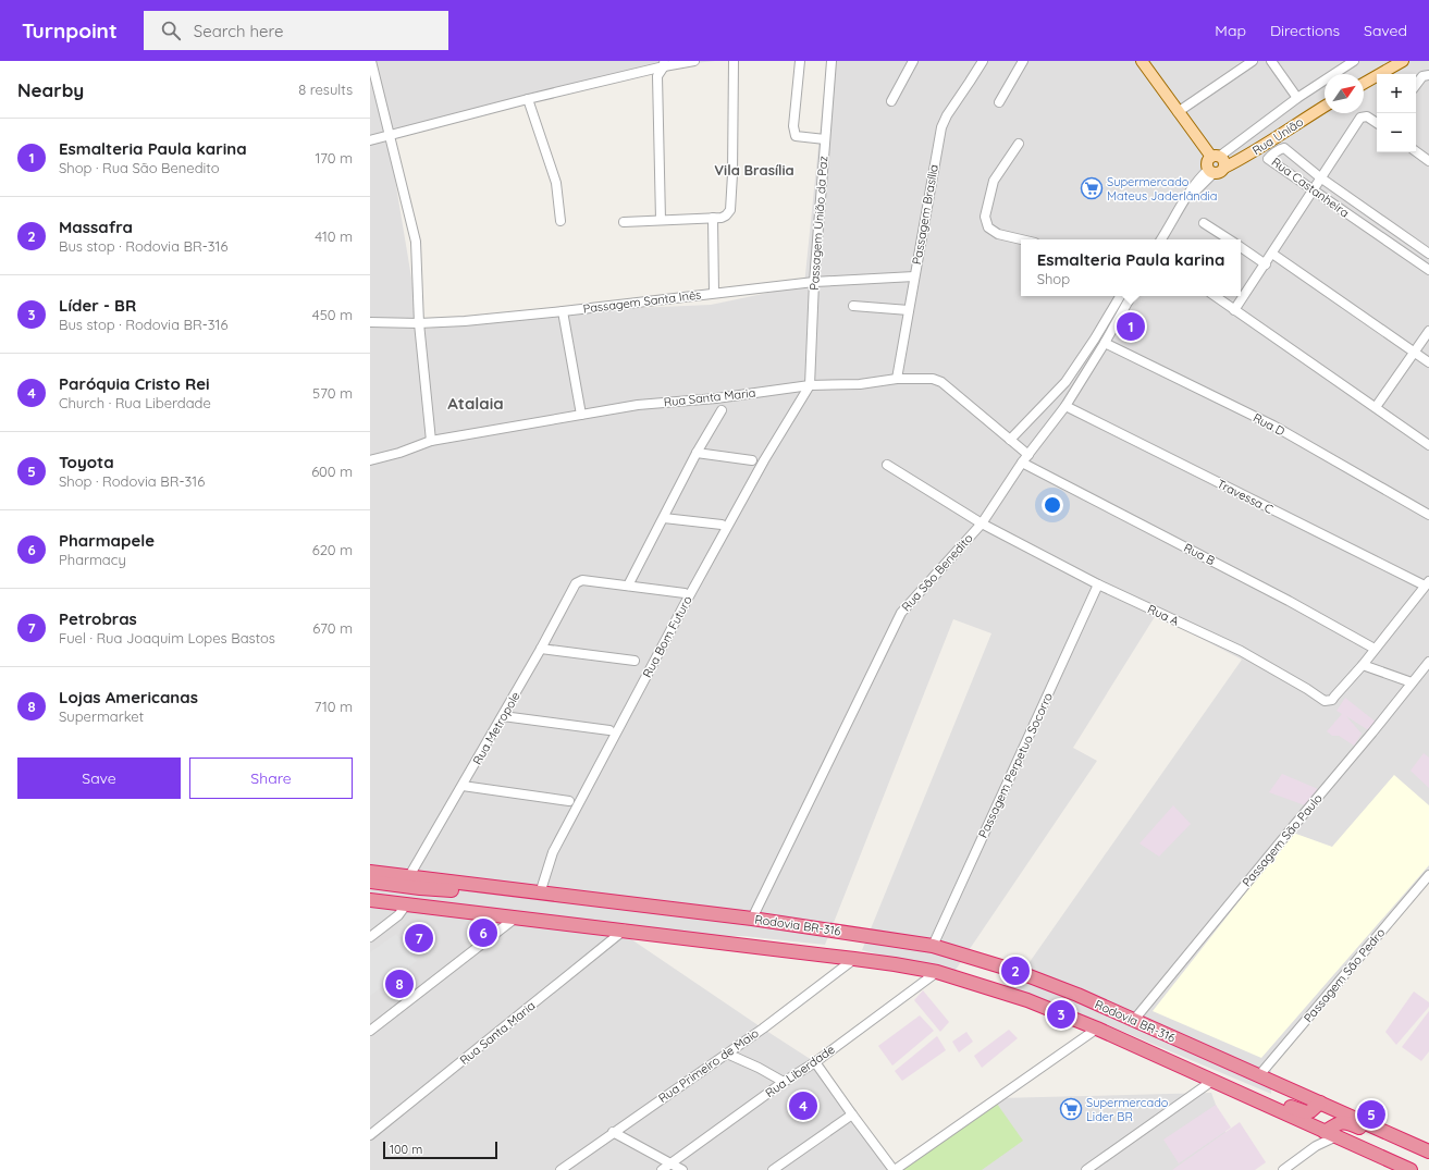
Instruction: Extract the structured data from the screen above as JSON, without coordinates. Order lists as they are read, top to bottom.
{
  "streets": {
    "highway": ["Rodovia BR-316"],
    "main road": ["Rua União"],
    "street": [
      "Rua Castanheira",
      "Passagem Brasília",
      "Passagem União da Paz",
      "Passagem Santa Inês",
      "Rua Santa Maria",
      "Rua D",
      "Travessa C",
      "Rua B",
      "Rua São Benedito",
      "Rua A",
      "Rua Bom Futuro",
      "Rua Metropole",
      "Passagem Perpetuo Socorro",
      "Passagem São Paulo",
      "Passagem São Pedro",
      "Rua Primeiro de Maio",
      "Rua Liberdade"
    ]
  },
  "crossings": [
    ["Passagem Brasília", "Passagem Santa Inês"],
    ["Passagem Brasília", "Rua Santa Maria"],
    ["Passagem União da Paz", "Passagem Santa Inês"],
    ["Passagem União da Paz", "Rua Santa Maria"],
    ["Passagem União da Paz", "Rua Bom Futuro"],
    ["Rua Santa Maria", "Rua São Benedito"],
    ["Rua Santa Maria", "Rua Bom Futuro"],
    ["Rua Santa Maria", "Rodovia BR-316"],
    ["Rua D", "Rua São Benedito"],
    ["Travessa C", "Rua São Benedito"],
    ["Rua B", "Rua São Benedito"],
    ["Rua São Benedito", "Rua A"],
    ["Rua São Benedito", "Rodovia BR-316"],
    ["Rua A", "Passagem Perpetuo Socorro"],
    ["Rua Bom Futuro", "Rodovia BR-316"],
    ["Rua Metropole", "Rodovia BR-316"],
    ["Passagem Perpetuo Socorro", "Rodovia BR-316"],
    ["Passagem São Paulo", "Rodovia BR-316"],
    ["Rodovia BR-316", "Passagem São Pedro"],
    ["Rodovia BR-316", "Rua Primeiro de Maio"],
    ["Rodovia BR-316", "Rua Liberdade"]
  ],
  "districts": ["Vila Brasília", "Atalaia"],
  "places": {
    "supermarket": ["Supermercado Mateus Jaderlândia", "Supermercado Lider BR"]
  },
  "scale_bar": "100 m",
  "north": "top right",
  "page": {
    "header": "Turnpoint",
    "search": "Search here",
    "nav": ["Map", "Directions", "Saved"],
    "heading": ["Nearby", "8 results"],
    "map_buttons": ["+", "−"],
    "list": [
      {
        "mark": "1",
        "name": "Esmalteria Paula karina",
        "note": "Shop · Rua São Benedito",
        "value": "170 m"
      },
      {
        "mark": "2",
        "name": "Massafra",
        "note": "Bus stop · Rodovia BR-316",
        "value": "410 m"
      },
      {
        "mark": "3",
        "name": "Líder - BR",
        "note": "Bus stop · Rodovia BR-316",
        "value": "450 m"
      },
      {
        "mark": "4",
        "name": "Paróquia Cristo Rei",
        "note": "Church · Rua Liberdade",
        "value": "570 m"
      },
      {
        "mark": "5",
        "name": "Toyota",
        "note": "Shop · Rodovia BR-316",
        "value": "600 m"
      },
      {
        "mark": "6",
        "name": "Pharmapele",
        "note": "Pharmacy",
        "value": "620 m"
      },
      {
        "mark": "7",
        "name": "Petrobras",
        "note": "Fuel · Rua Joaquim Lopes Bastos",
        "value": "670 m"
      },
      {
        "mark": "8",
        "name": "Lojas Americanas",
        "note": "Supermarket",
        "value": "710 m"
      }
    ],
    "popup": ["Esmalteria Paula karina", "Shop"],
    "pins": [
      "1",
      "6",
      "7",
      "2",
      "8",
      "3",
      "4",
      "5"
    ],
    "buttons": ["Save", "Share"],
    "scale": "100 m"
  }
}
